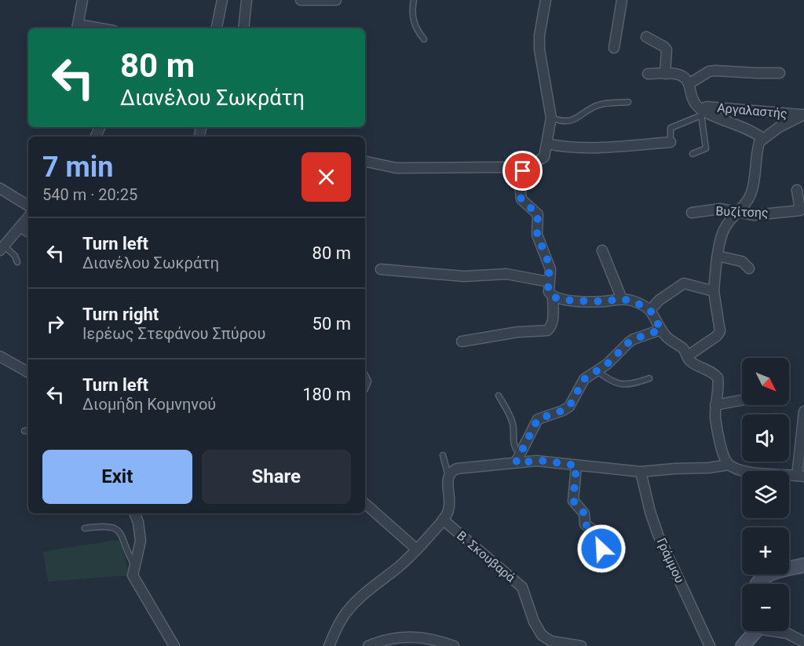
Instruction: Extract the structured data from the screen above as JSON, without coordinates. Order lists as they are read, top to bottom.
{
  "streets": {
    "street": [
      "Αργαλαστής",
      "Βυζίτσης",
      "Β. Σκουβαρά",
      "Γράμμου"
    ]
  },
  "north": "bottom right",
  "page": {
    "turn": ["80 m", "Διανέλου Σωκράτη"],
    "heading": ["7 min", "540 m · 20:25"],
    "list": [
      {
        "name": "Turn left",
        "note": "Διανέλου Σωκράτη",
        "value": "80 m"
      },
      {
        "name": "Turn right",
        "note": "Ιερέως Στεφάνου Σπύρου",
        "value": "50 m"
      },
      {
        "name": "Turn left",
        "note": "Διομήδη Κομνηνού",
        "value": "180 m"
      }
    ],
    "map_buttons": ["+", "−"],
    "buttons": ["Exit", "Share"]
  }
}
